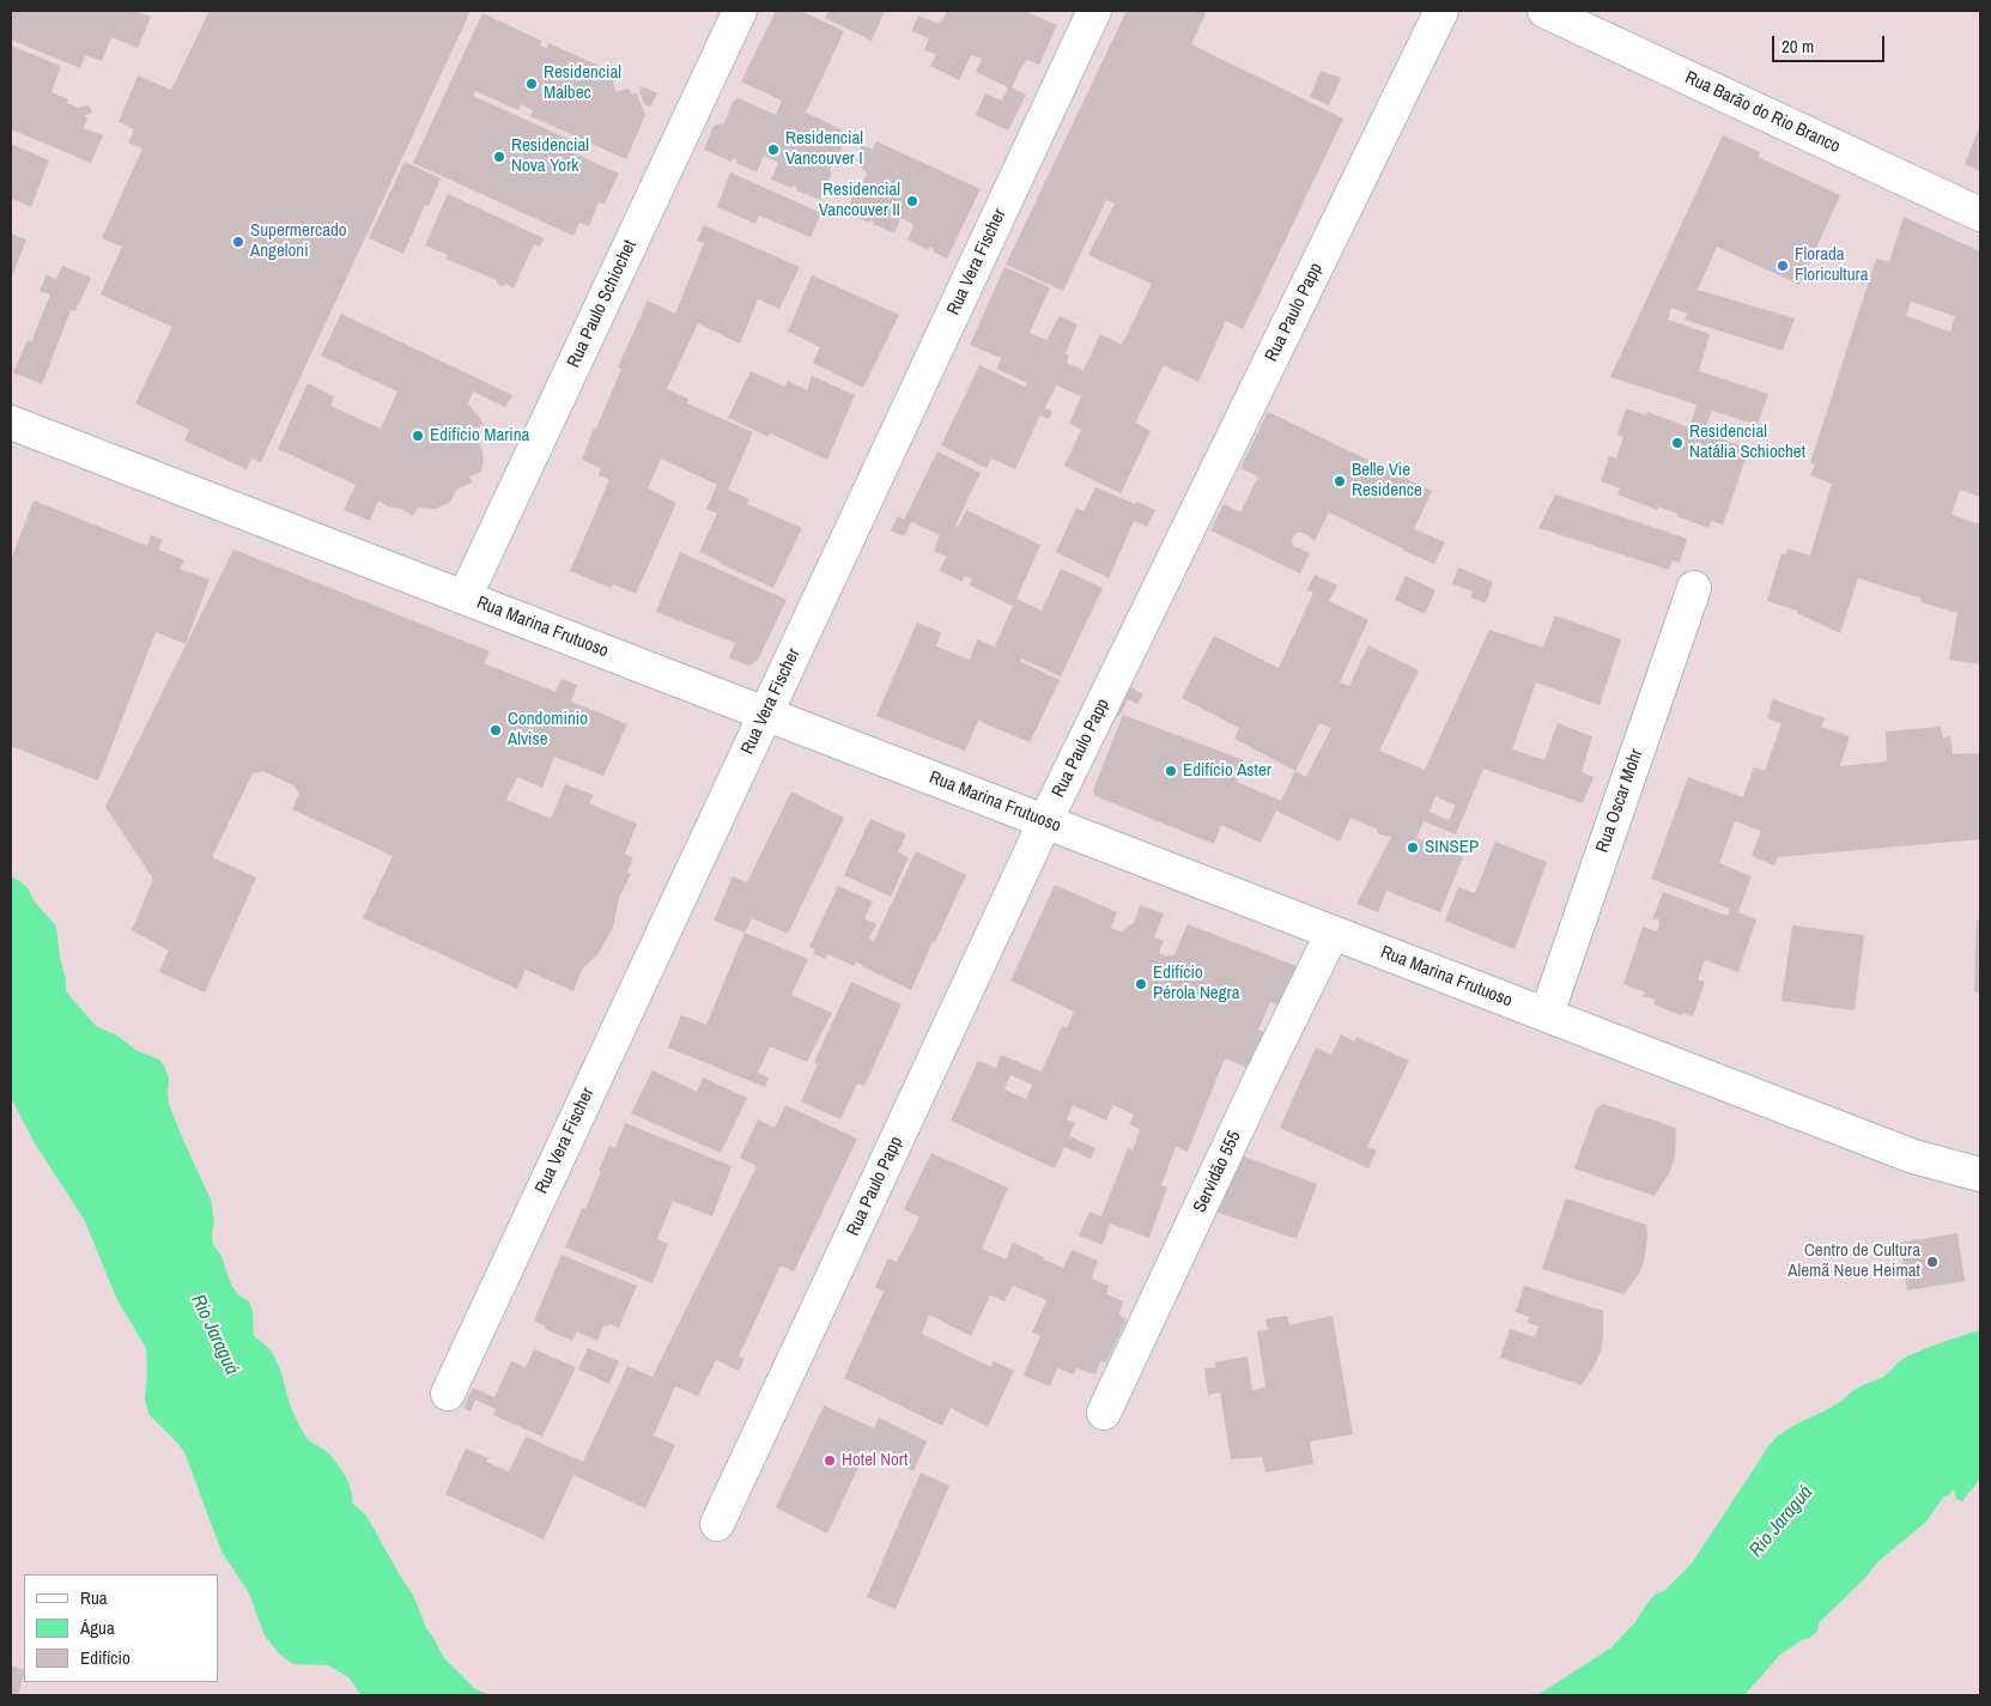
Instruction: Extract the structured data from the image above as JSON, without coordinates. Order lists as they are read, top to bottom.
{
  "streets": {
    "street": [
      "Rua Barão do Rio Branco",
      "Rua Vera Fischer",
      "Rua Paulo Schiochet",
      "Rua Paulo Papp",
      "Rua Marina Frutuoso",
      "Rua Oscar Mohr",
      "Servidão 555"
    ]
  },
  "crossings": [
    ["Rua Vera Fischer", "Rua Marina Frutuoso"],
    ["Rua Paulo Schiochet", "Rua Marina Frutuoso"],
    ["Rua Paulo Papp", "Rua Marina Frutuoso"],
    ["Rua Marina Frutuoso", "Rua Oscar Mohr"],
    ["Rua Marina Frutuoso", "Servidão 555"]
  ],
  "water": ["Rio Jaraguá"],
  "places": [
    "Residencial Malbec",
    "Residencial Vancouver I",
    "Residencial Nova York",
    "Residencial Vancouver II",
    "Supermercado Angeloni",
    "Florada Floricultura",
    "Edifício Marina",
    "Residencial Natália Schiochet",
    "Belle Vie Residence",
    "Condominio Alvise",
    "Edifício Aster",
    "SINSEP",
    "Edifício Pérola Negra",
    "Centro de Cultura Alemã Neue Heimat",
    "Hotel Nort"
  ],
  "legend": ["Rua", "Água", "Edifício"],
  "scale_bar": "20 m"
}
